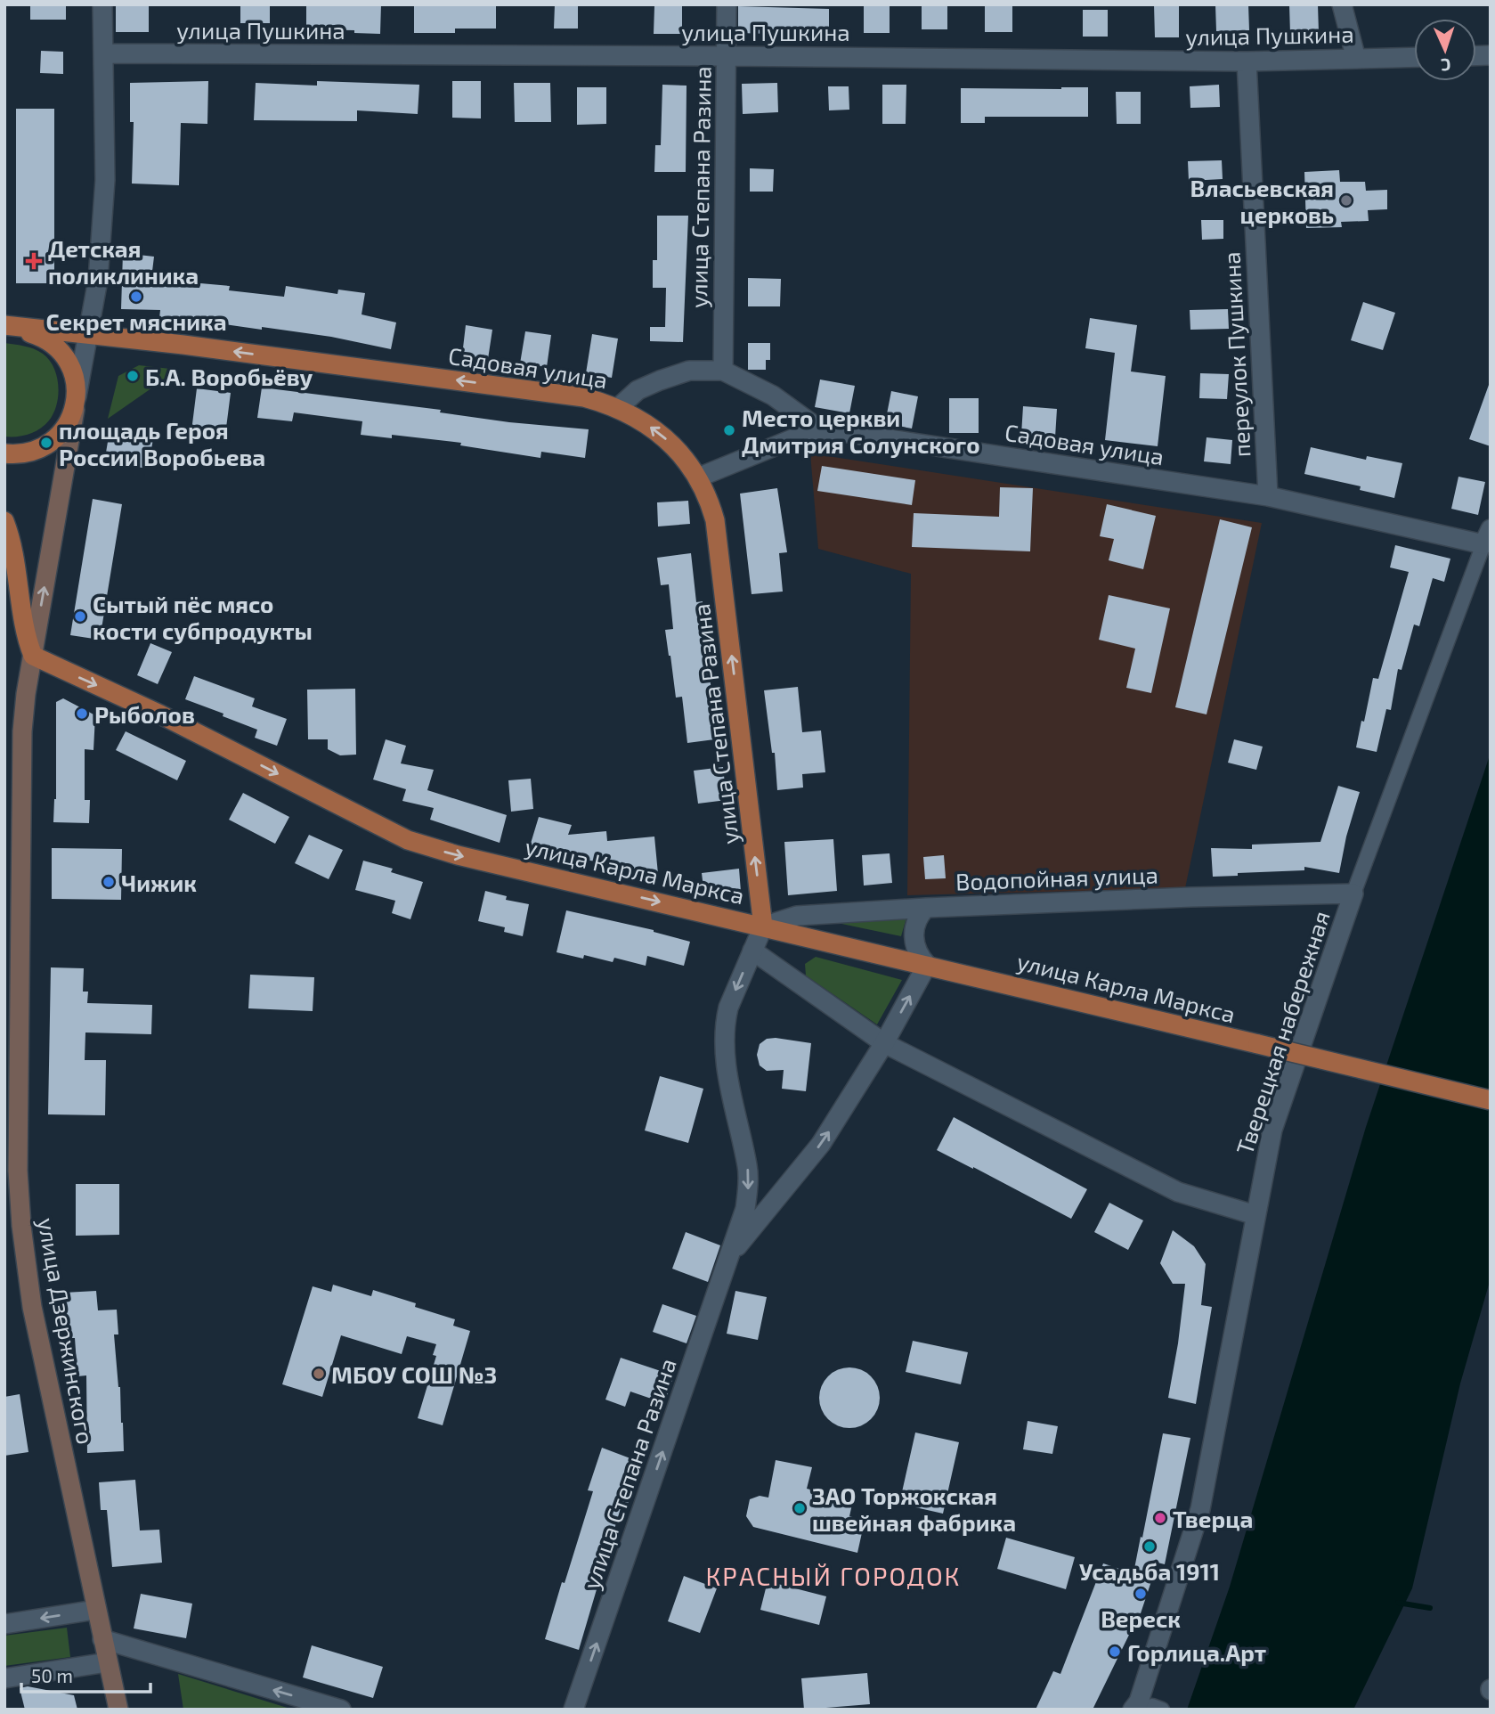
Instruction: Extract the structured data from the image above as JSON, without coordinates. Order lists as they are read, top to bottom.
{
  "streets": {
    "main road": [
      "улица Степана Разина",
      "Садовая улица",
      "улица Карла Маркса",
      "улица Дзержинского"
    ],
    "street": [
      "улица Пушкина",
      "переулок Пушкина",
      "Водопойная улица",
      "Тверецкая набережная"
    ]
  },
  "crossings": [
    ["улица Пушкина", "улица Степана Разина"],
    ["улица Пушкина", "переулок Пушкина"],
    ["улица Степана Разина", "Садовая улица"],
    ["улица Степана Разина", "улица Карла Маркса"],
    ["улица Степана Разина", "Водопойная улица"],
    ["переулок Пушкина", "Садовая улица"],
    ["Садовая улица", "Тверецкая набережная"],
    ["улица Карла Маркса", "Водопойная улица"],
    ["улица Карла Маркса", "улица Дзержинского"],
    ["Водопойная улица", "Тверецкая набережная"]
  ],
  "one_way": ["Садовая улица", "улица Карла Маркса"],
  "districts": ["КРАСНЫЙ ГОРОДОК"],
  "places": {
    "other": [
      "Власьевская церковь",
      "Секрет мясника",
      "Б.А. Воробьёву",
      "Место церкви Дмитрия Солунского",
      "площадь Героя России Воробьева",
      "Сытый пёс мясо кости субпродукты",
      "Рыболов",
      "Чижик",
      "МБОУ СОШ №3",
      "ЗАО Торжокская швейная фабрика",
      "Тверца",
      "Усадьба 1911",
      "Вереск",
      "Горлица.Арт"
    ],
    "health": ["Детская поликлиника"]
  },
  "scale_bar": "50 m",
  "north": "bottom"
}
